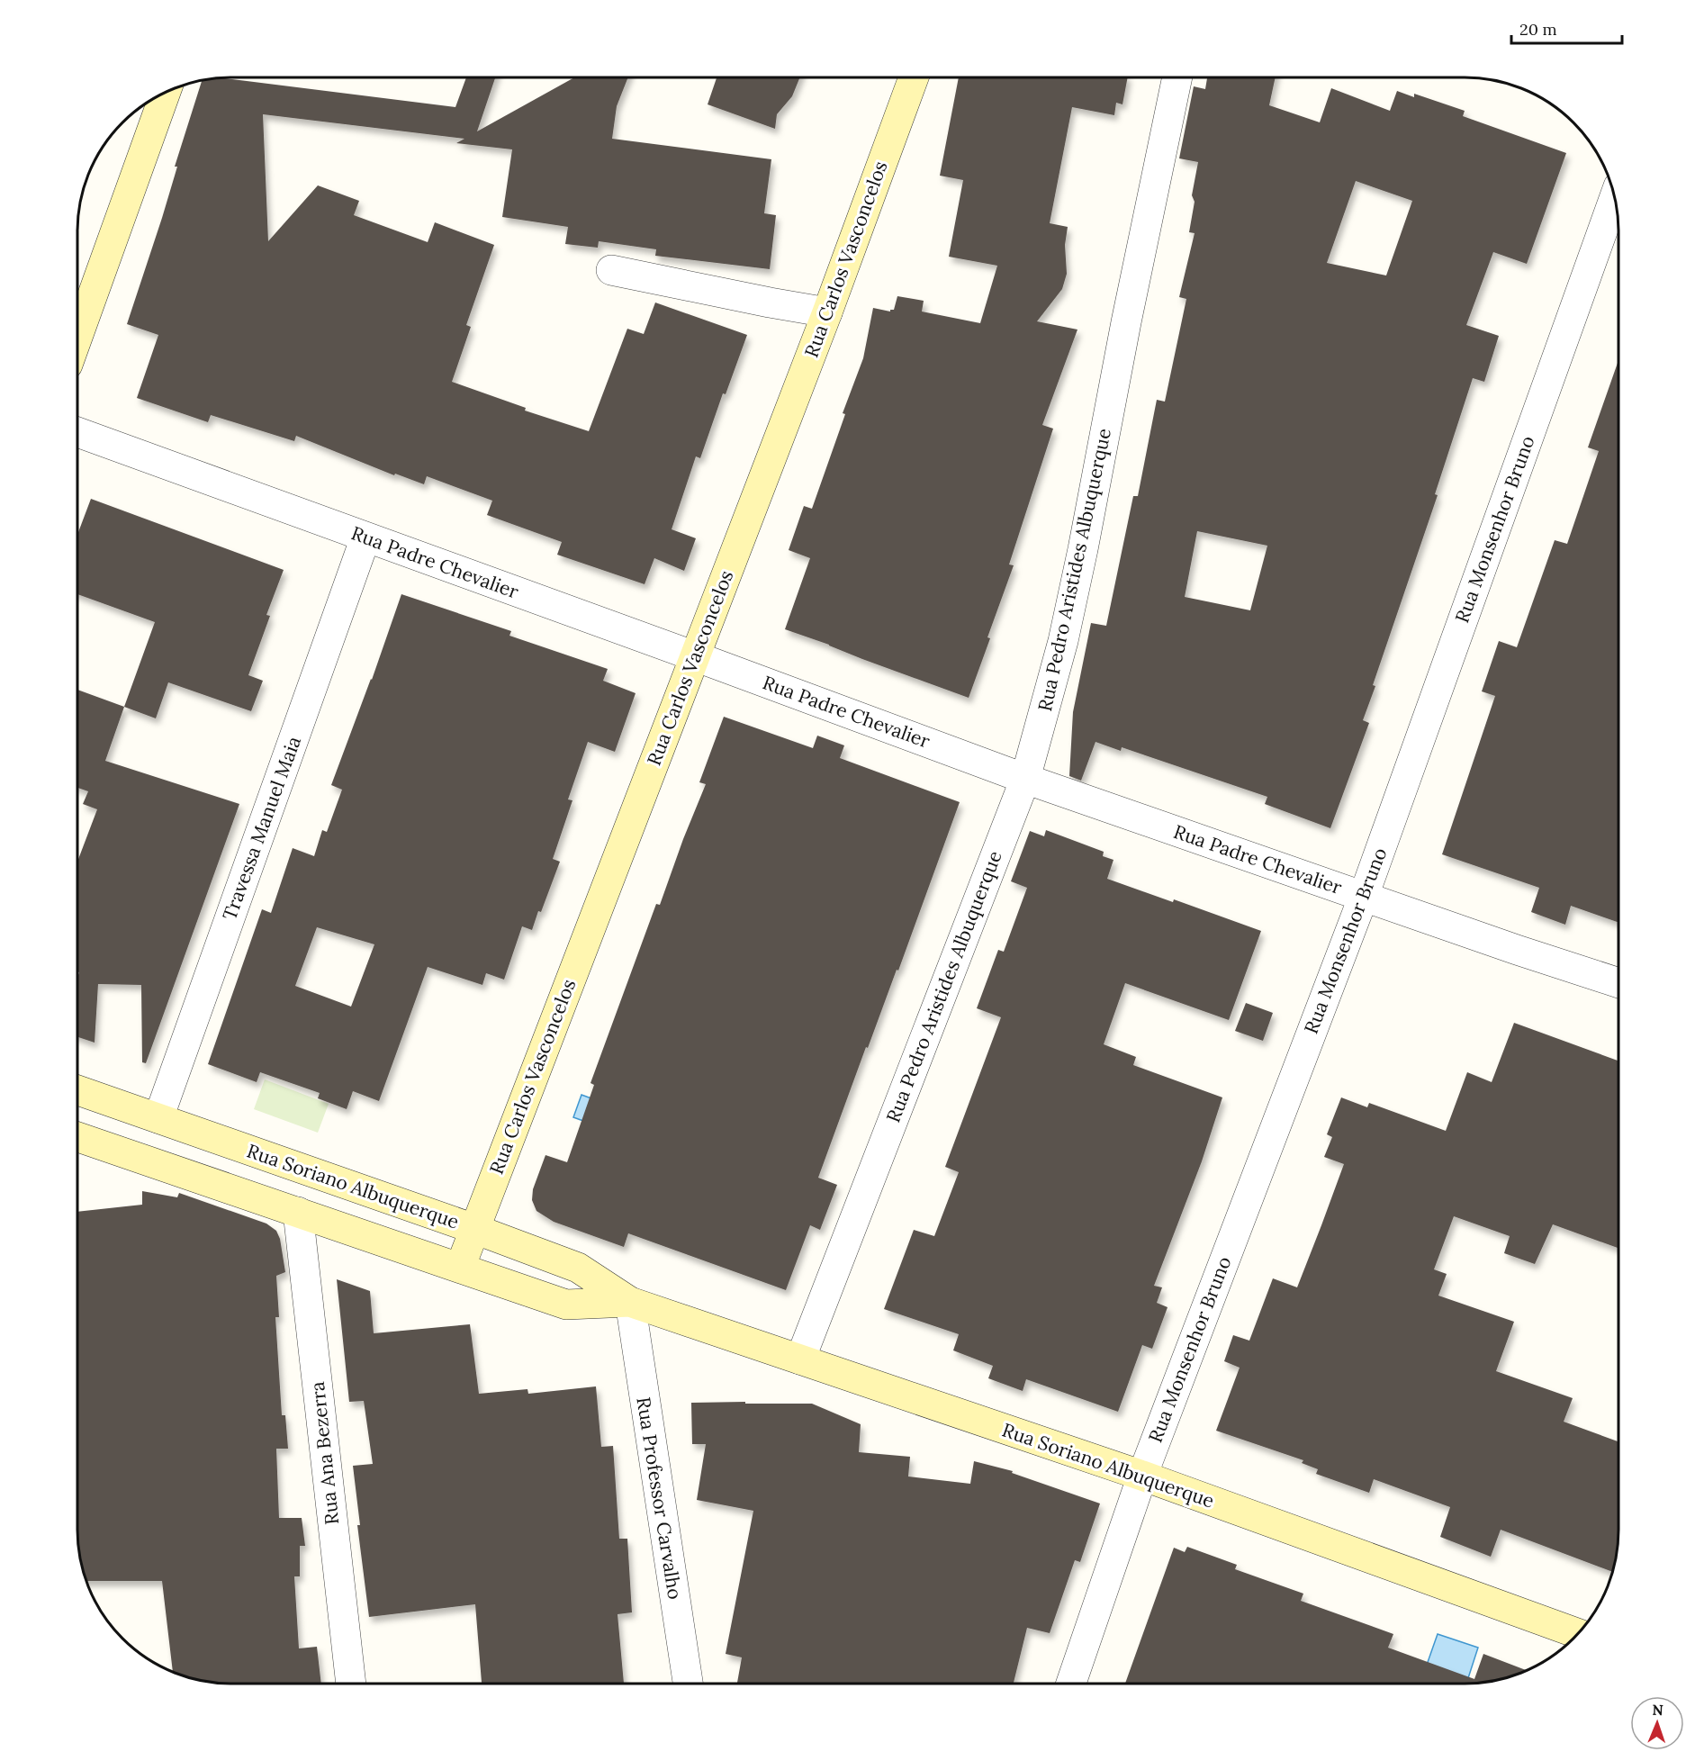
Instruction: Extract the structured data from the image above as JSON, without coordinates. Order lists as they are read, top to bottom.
{
  "streets": {
    "main road": ["Rua Carlos Vasconcelos", "Rua Soriano Albuquerque"],
    "street": [
      "Rua Monsenhor Bruno",
      "Rua Padre Chevalier",
      "Rua Pedro Aristides Albuquerque",
      "Travessa Manuel Maia",
      "Rua Ana Bezerra",
      "Rua Professor Carvalho"
    ]
  },
  "crossings": [
    ["Rua Carlos Vasconcelos", "Rua Padre Chevalier"],
    ["Rua Carlos Vasconcelos", "Rua Soriano Albuquerque"],
    ["Rua Monsenhor Bruno", "Rua Padre Chevalier"],
    ["Rua Monsenhor Bruno", "Rua Soriano Albuquerque"],
    ["Rua Padre Chevalier", "Rua Pedro Aristides Albuquerque"],
    ["Rua Padre Chevalier", "Travessa Manuel Maia"],
    ["Rua Pedro Aristides Albuquerque", "Rua Soriano Albuquerque"],
    ["Travessa Manuel Maia", "Rua Soriano Albuquerque"],
    ["Rua Soriano Albuquerque", "Rua Ana Bezerra"],
    ["Rua Soriano Albuquerque", "Rua Professor Carvalho"]
  ],
  "scale_bar": "20 m",
  "north": "top"
}
